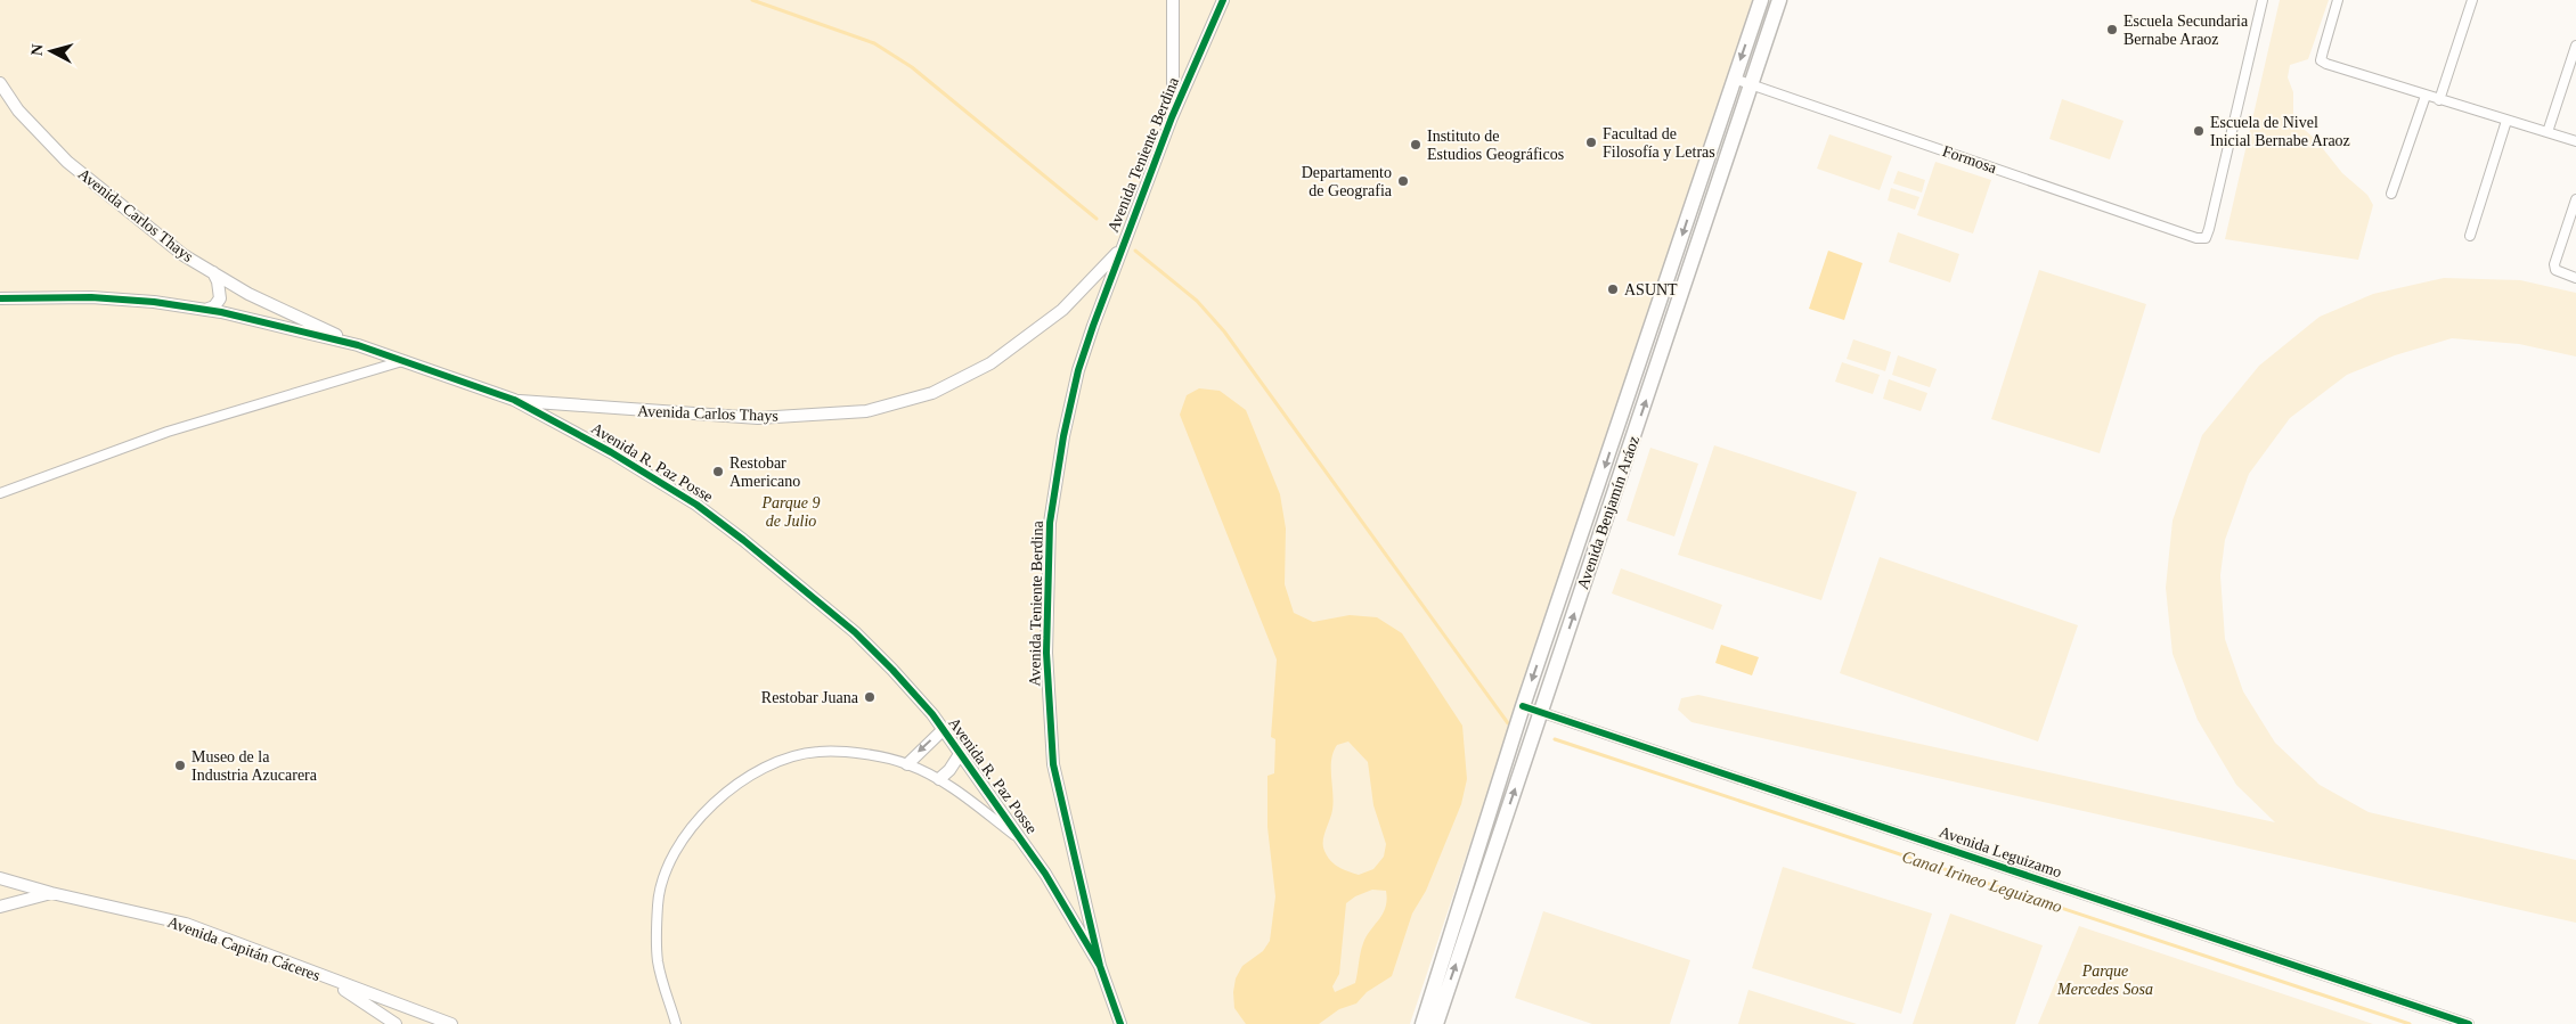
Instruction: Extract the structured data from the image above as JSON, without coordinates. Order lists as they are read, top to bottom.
{
  "streets": {
    "main road": ["Avenida Benjamín Aráoz"],
    "street": [
      "Avenida Teniente Berdina",
      "Formosa",
      "Avenida Carlos Thays",
      "Avenida R. Paz Posse",
      "Avenida Leguizamo",
      "Avenida Capitán Cáceres"
    ]
  },
  "crossings": [
    ["Avenida Teniente Berdina", "Avenida Carlos Thays"],
    ["Avenida Teniente Berdina", "Avenida R. Paz Posse"],
    ["Formosa", "Avenida Benjamín Aráoz"],
    ["Avenida Carlos Thays", "Avenida R. Paz Posse"],
    ["Avenida Benjamín Aráoz", "Avenida Leguizamo"]
  ],
  "water": ["Canal Irineo Leguizamo"],
  "parks": ["Parque 9 de Julio", "Parque Mercedes Sosa"],
  "places": [
    "Escuela Secundaria Bernabe Araoz",
    "Escuela de Nivel Inicial Bernabe Araoz",
    "Facultad de Filosofía y Letras",
    "Instituto de Estudios Geográficos",
    "Departamento de Geografia",
    "ASUNT",
    "Restobar Americano",
    "Restobar Juana",
    "Museo de la Industria Azucarera"
  ],
  "north": "left"
}
